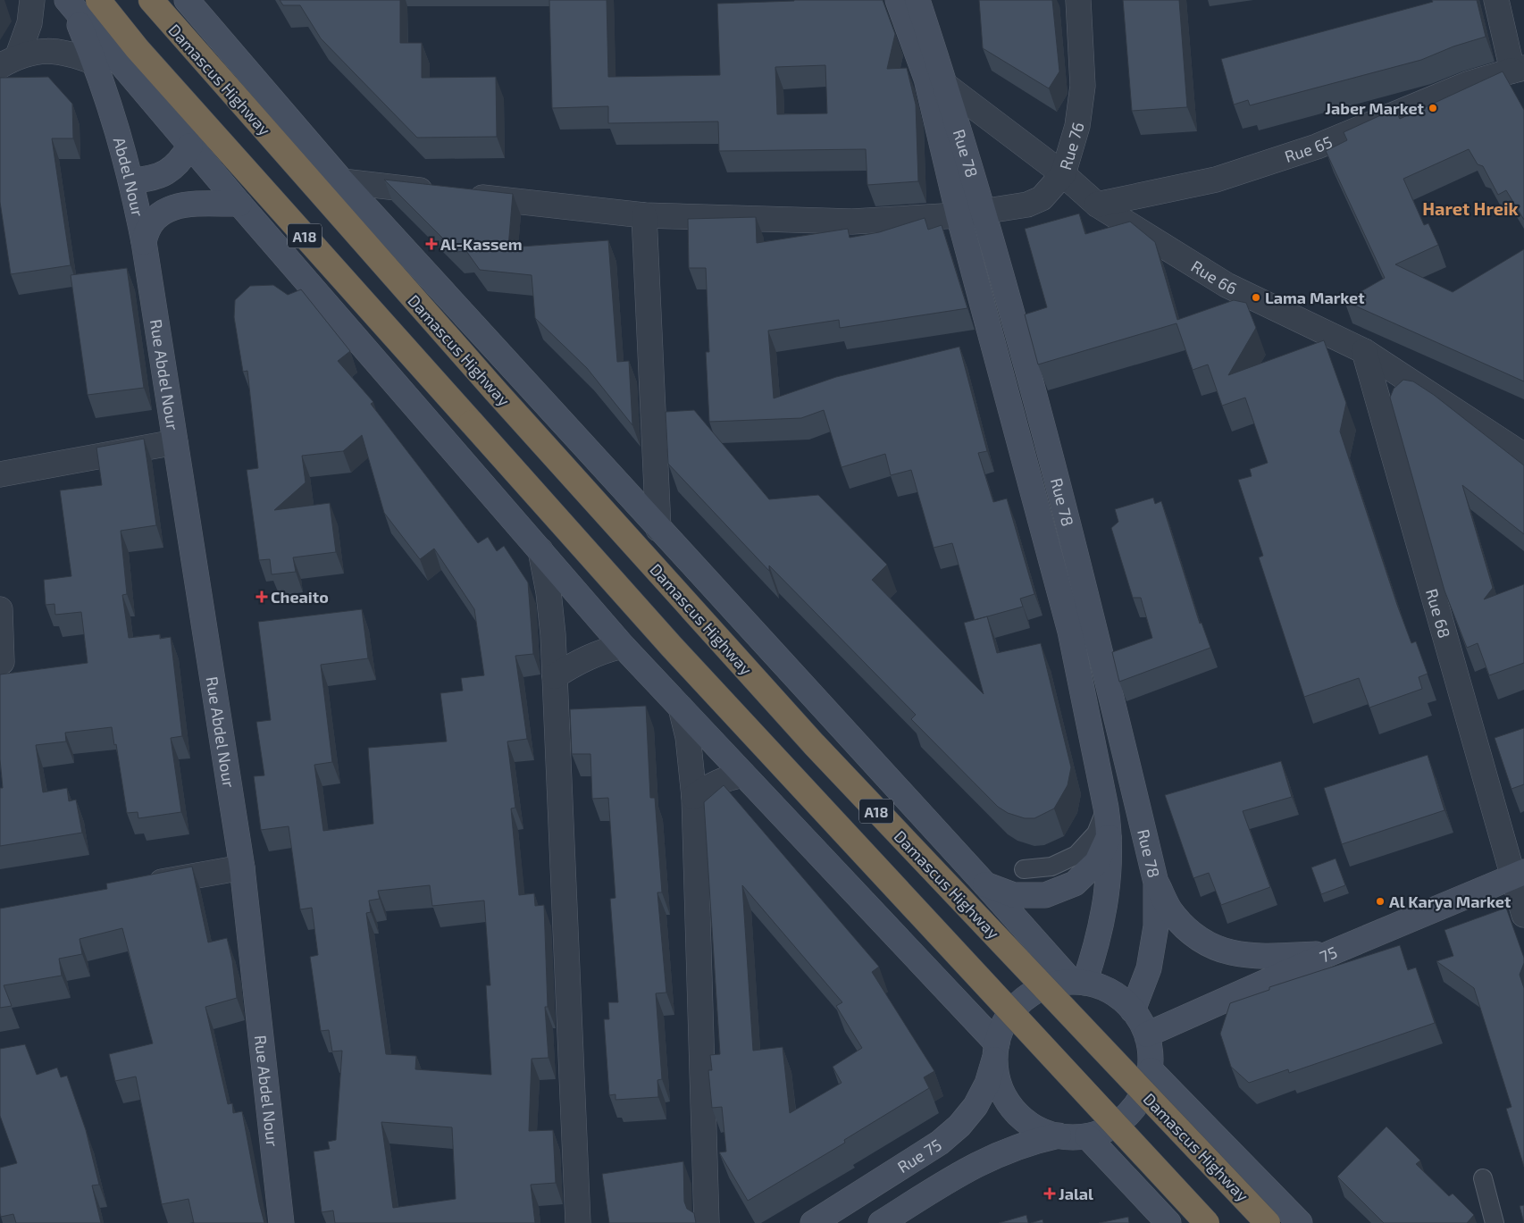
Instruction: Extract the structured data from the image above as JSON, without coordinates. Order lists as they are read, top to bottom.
{
  "streets": {
    "highway": ["Damascus Highway", "A18"],
    "street": [
      "Rue 76",
      "Rue 65",
      "Rue 78",
      "Abdel Nour",
      "Rue 66",
      "Rue Abdel Nour",
      "Rue 68",
      "75",
      "Rue 75"
    ]
  },
  "crossings": [
    ["Rue 76", "Rue 78"],
    ["Rue 76", "Rue 66"],
    ["Rue 65", "Rue 66"],
    ["Rue 78", "Rue 66"],
    ["Rue 78", "75"],
    ["Rue 78", "Rue 75"],
    ["Abdel Nour", "Rue Abdel Nour"],
    ["Rue 66", "Rue 68"],
    ["Rue 68", "75"],
    ["75", "Rue 75"]
  ],
  "districts": ["Haret Hreik"],
  "places": {
    "other": ["Jaber Market", "Lama Market", "Al Karya Market"],
    "health": ["Al-Kassem", "Cheaito", "Jalal"]
  }
}
